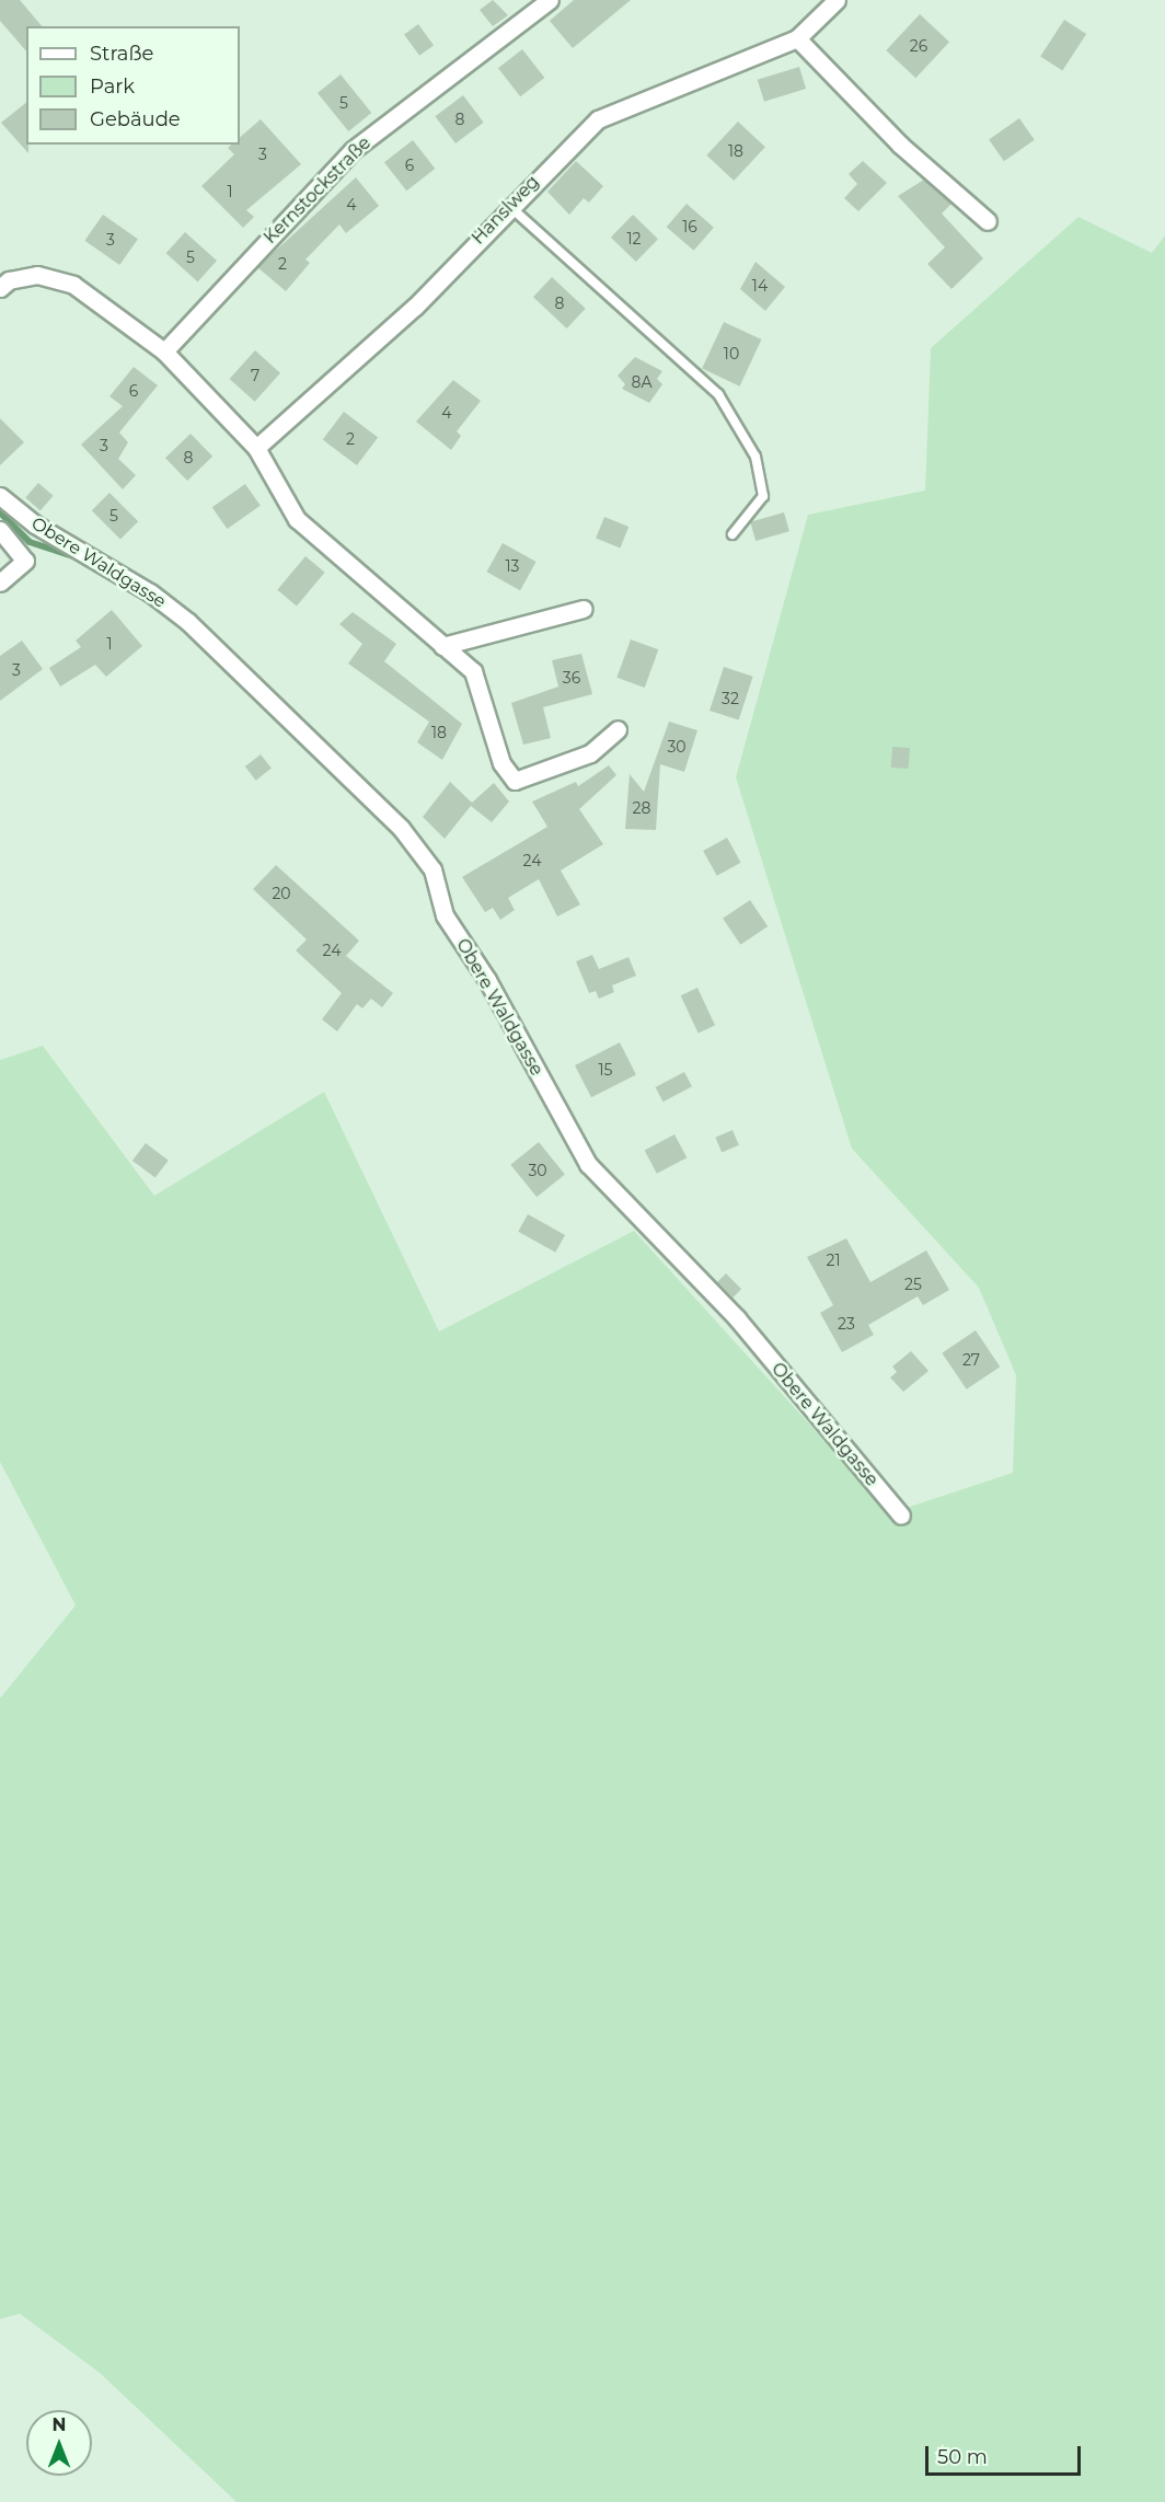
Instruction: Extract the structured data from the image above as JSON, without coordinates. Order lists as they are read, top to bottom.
{
  "streets": {
    "street": ["Kernstockstraße", "Hanslweg", "Obere Waldgasse"]
  },
  "house_numbers": [
    "26",
    "5",
    "8",
    "18",
    "3",
    "6",
    "1",
    "4",
    "16",
    "12",
    "3",
    "5",
    "2",
    "14",
    "8",
    "10",
    "7",
    "8A",
    "6",
    "4",
    "2",
    "3",
    "8",
    "5",
    "13",
    "1",
    "3",
    "36",
    "32",
    "18",
    "30",
    "28",
    "24",
    "20",
    "24",
    "15",
    "30",
    "21",
    "25",
    "23",
    "27"
  ],
  "legend": ["Straße", "Park", "Gebäude"],
  "scale_bar": "50 m",
  "north": "top"
}
